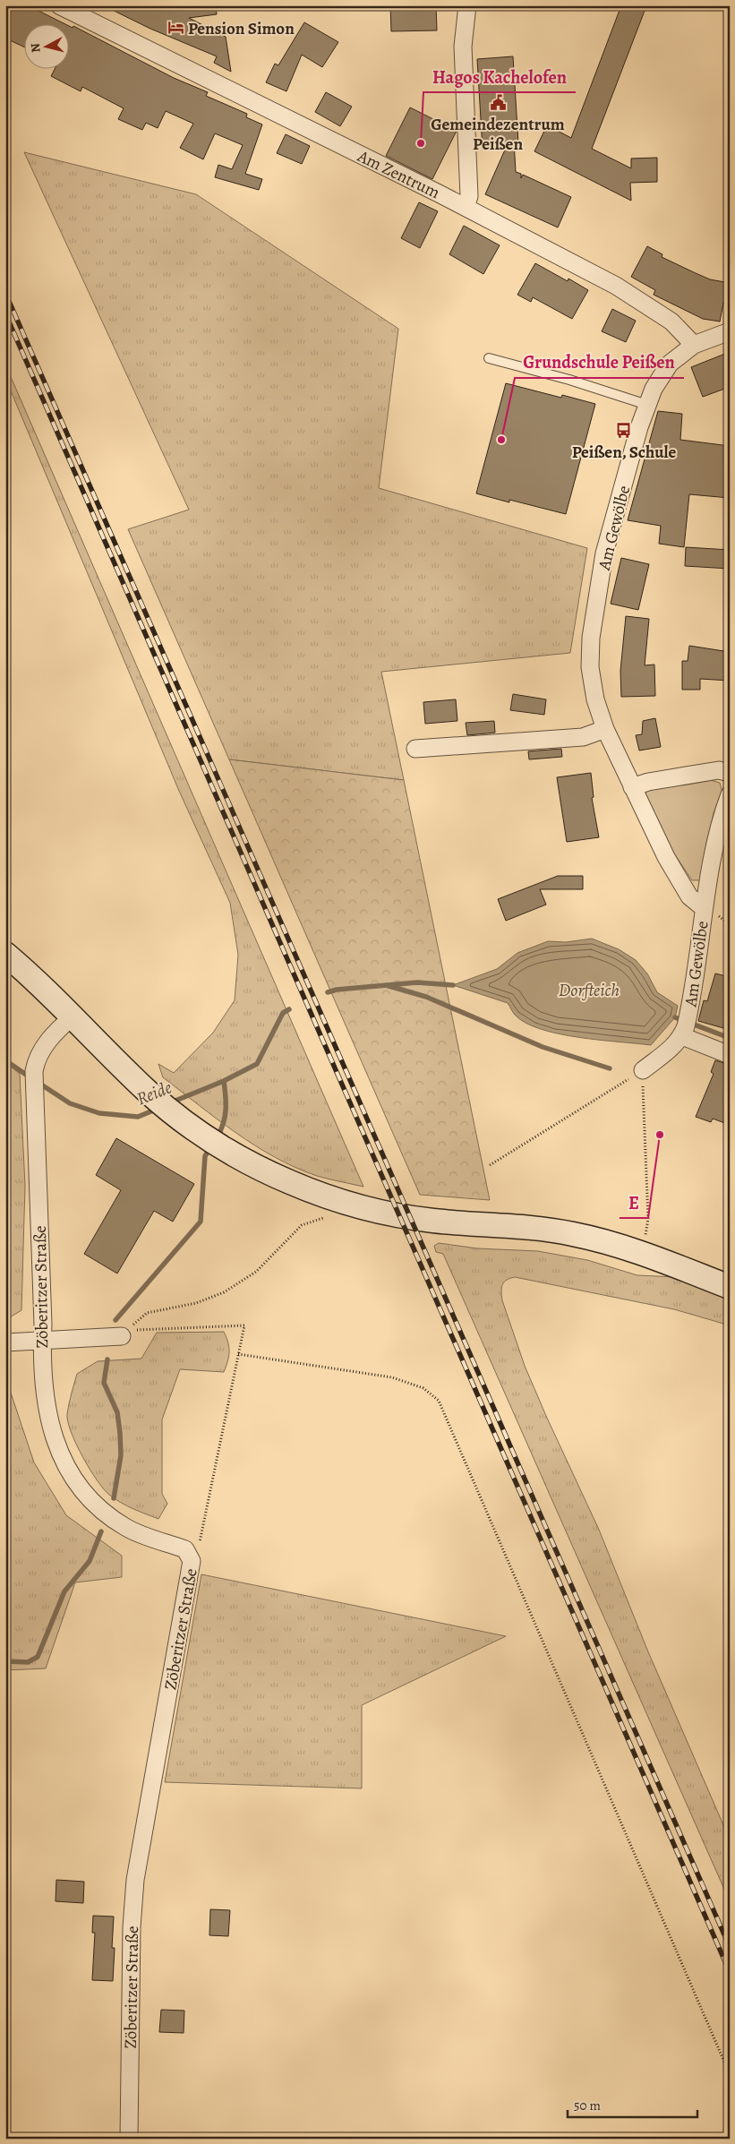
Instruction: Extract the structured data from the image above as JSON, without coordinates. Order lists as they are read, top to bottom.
{
  "streets": {
    "street": ["Am Zentrum", "Am Gewölbe", "Zöberitzer Straße"]
  },
  "crossings": [
    ["Am Zentrum", "Am Gewölbe"]
  ],
  "water": ["Dorfteich", "Reide"],
  "places": {
    "hotel": ["Pension Simon"],
    "public building": ["Gemeindezentrum Peißen"],
    "other": ["Hagos Kachelofen", "Grundschule Peißen", "E"],
    "bus stop": ["Peißen, Schule"]
  },
  "scale_bar": "50 m",
  "north": "left"
}
